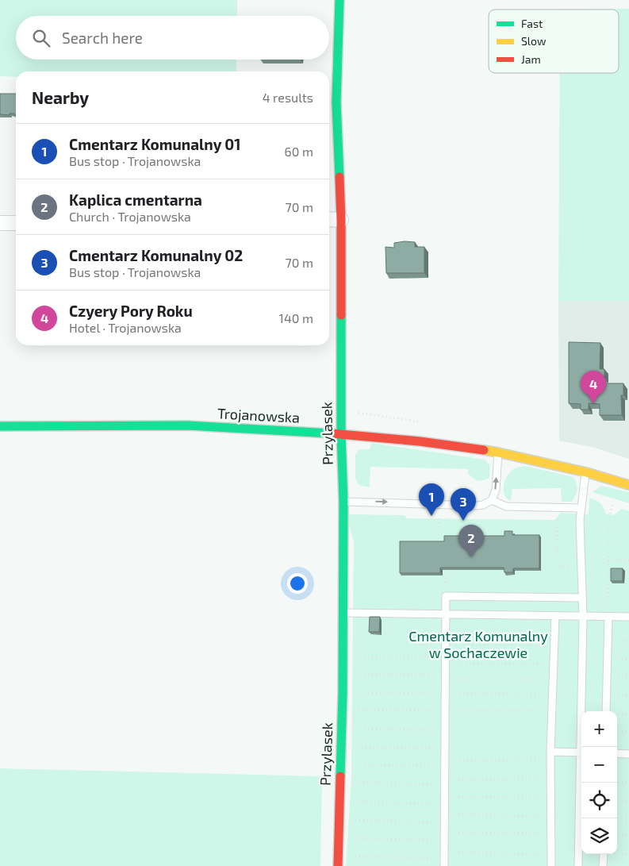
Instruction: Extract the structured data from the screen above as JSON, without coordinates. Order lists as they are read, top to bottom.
{
  "streets": {
    "street": ["Trojanowska", "Przylasek"]
  },
  "crossings": [
    ["Trojanowska", "Przylasek"]
  ],
  "parks": ["Cmentarz Komunalny w Sochaczewie"],
  "legend": ["Fast", "Slow", "Jam"],
  "page": {
    "search": "Search here",
    "heading": ["Nearby", "4 results"],
    "list": [
      {
        "mark": "1",
        "name": "Cmentarz Komunalny 01",
        "note": "Bus stop · Trojanowska",
        "value": "60 m"
      },
      {
        "mark": "2",
        "name": "Kaplica cmentarna",
        "note": "Church · Trojanowska",
        "value": "70 m"
      },
      {
        "mark": "3",
        "name": "Cmentarz Komunalny 02",
        "note": "Bus stop · Trojanowska",
        "value": "70 m"
      },
      {
        "mark": "4",
        "name": "Czyery Pory Roku",
        "note": "Hotel · Trojanowska",
        "value": "140 m"
      }
    ],
    "pins": [
      "4",
      "1",
      "3",
      "2"
    ],
    "map_buttons": ["+", "−"]
  }
}
